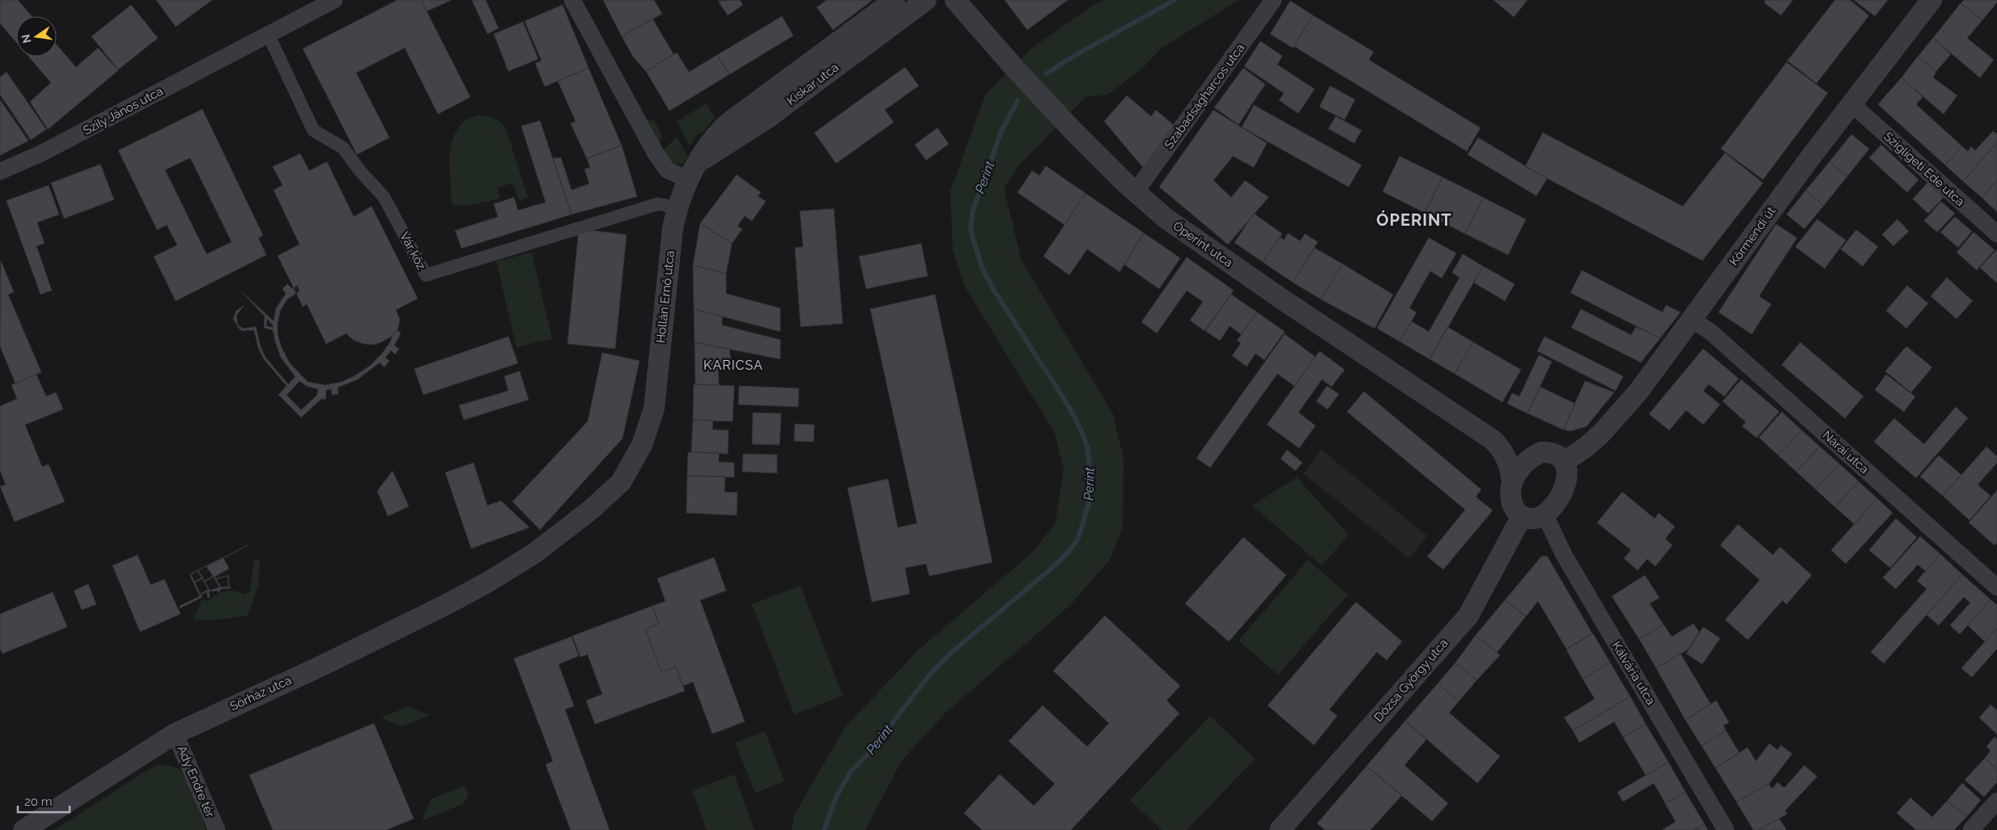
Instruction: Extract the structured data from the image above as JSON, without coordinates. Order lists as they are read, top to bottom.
{
  "streets": {
    "street": [
      "Kiskar utca",
      "Szabadságharcos utca",
      "Szily János utca",
      "Szigligeti Ede utca",
      "Körmendi út",
      "Óperint utca",
      "Vár köz",
      "Hollán Ernő utca",
      "Nárai utca",
      "Kálvária utca",
      "Dózsa György utca",
      "Sörház utca",
      "Ady Endre tér"
    ]
  },
  "crossings": [
    ["Kiskar utca", "Hollán Ernő utca"],
    ["Szabadságharcos utca", "Óperint utca"],
    ["Szily János utca", "Vár köz"],
    ["Szigligeti Ede utca", "Körmendi út"],
    ["Körmendi út", "Óperint utca"],
    ["Körmendi út", "Nárai utca"],
    ["Körmendi út", "Kálvária utca"],
    ["Körmendi út", "Dózsa György utca"],
    ["Óperint utca", "Kálvária utca"],
    ["Óperint utca", "Dózsa György utca"],
    ["Vár köz", "Hollán Ernő utca"],
    ["Hollán Ernő utca", "Sörház utca"],
    ["Kálvária utca", "Dózsa György utca"],
    ["Sörház utca", "Ady Endre tér"]
  ],
  "districts": ["ÓPERINT", "KARICSA"],
  "water": ["Perint"],
  "scale_bar": "20 m",
  "north": "left"
}
